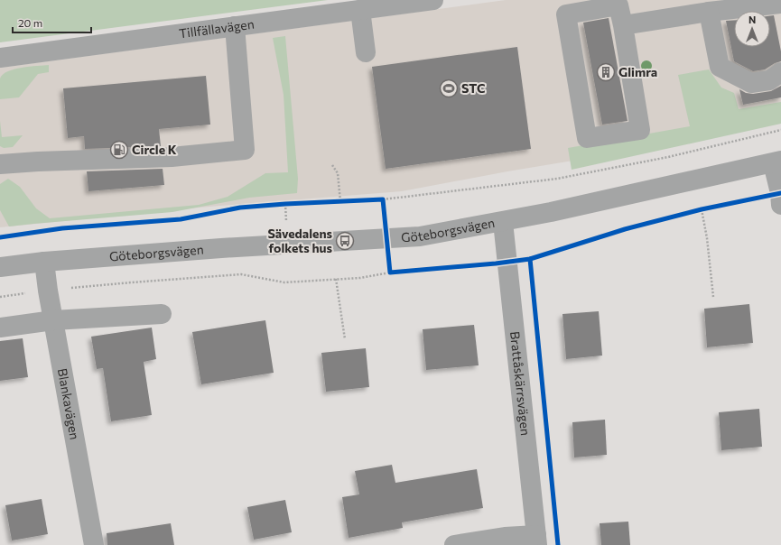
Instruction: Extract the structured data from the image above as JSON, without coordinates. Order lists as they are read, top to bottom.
{
  "streets": {
    "street": [
      "Tillfällavägen",
      "Göteborgsvägen",
      "Brattåskärrsvägen",
      "Blankavägen"
    ]
  },
  "crossings": [
    ["Göteborgsvägen", "Brattåskärrsvägen"],
    ["Göteborgsvägen", "Blankavägen"]
  ],
  "places": {
    "building": ["Glimra"],
    "sports": ["STC"],
    "fuel station": ["Circle K"],
    "bus stop": ["Sävedalens folkets hus"]
  },
  "scale_bar": "20 m",
  "north": "top"
}
